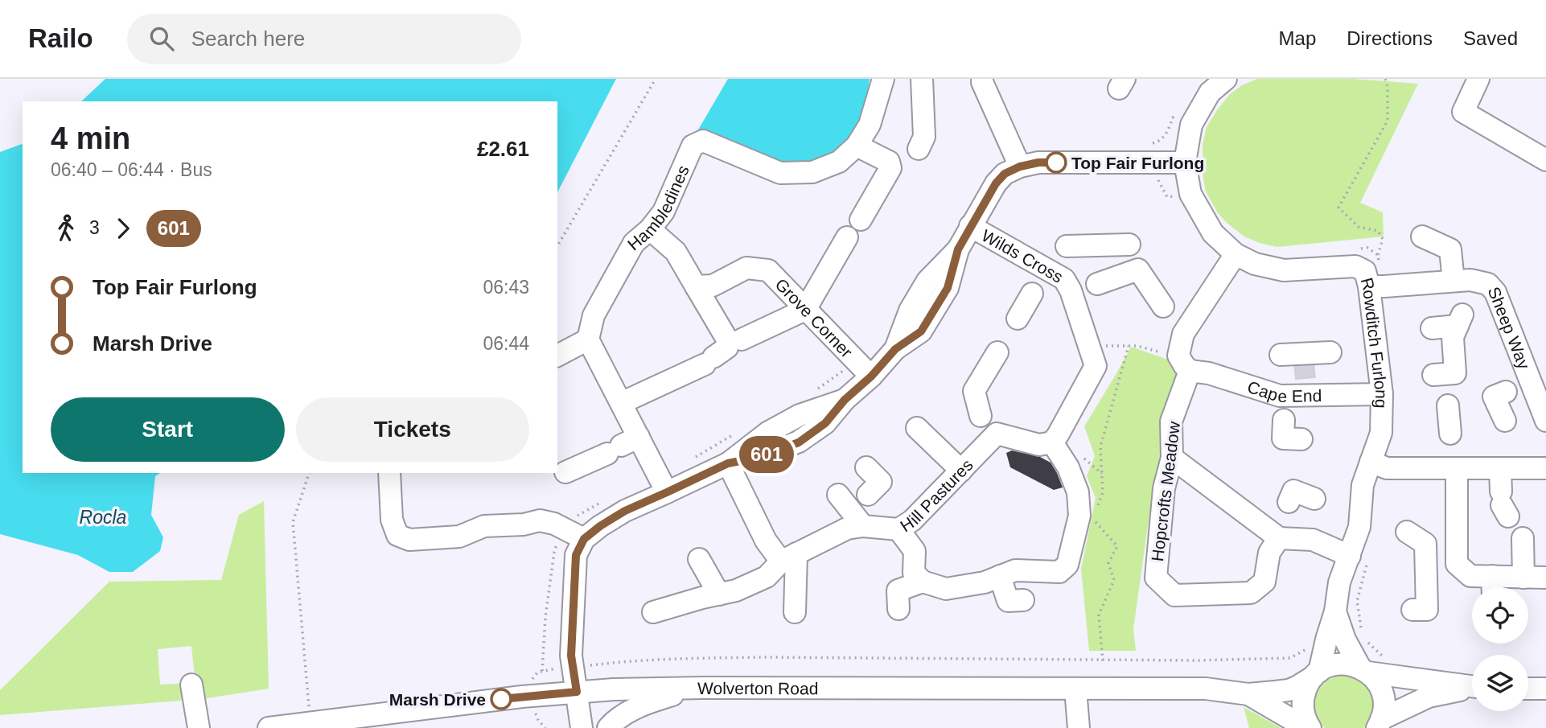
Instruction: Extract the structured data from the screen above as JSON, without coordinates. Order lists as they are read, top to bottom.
{
  "streets": {
    "street": [
      "Hambledines",
      "Wilds Cross",
      "Grove Corner",
      "Sheep Way",
      "Rowditch Furlong",
      "Cape End",
      "Hopcrofts Meadow",
      "Hill Pastures",
      "Wolverton Road"
    ]
  },
  "crossings": [
    ["Sheep Way", "Rowditch Furlong"],
    ["Rowditch Furlong", "Cape End"],
    ["Rowditch Furlong", "Hopcrofts Meadow"],
    ["Rowditch Furlong", "Wolverton Road"],
    ["Cape End", "Hopcrofts Meadow"]
  ],
  "water": ["Rocla"],
  "places": ["Top Fair Furlong", "Marsh Drive"],
  "lines": ["bus line 601"],
  "page": {
    "header": "Railo",
    "search": "Search here",
    "nav": ["Map", "Directions", "Saved"],
    "on_map": "601",
    "heading": ["4 min", "06:40 – 06:44 · Bus", "£2.61"],
    "legs": ["3", "601"],
    "list": [
      {
        "name": "Top Fair Furlong",
        "value": "06:43"
      },
      {
        "name": "Marsh Drive",
        "value": "06:44"
      }
    ],
    "buttons": ["Start", "Tickets"]
  }
}
